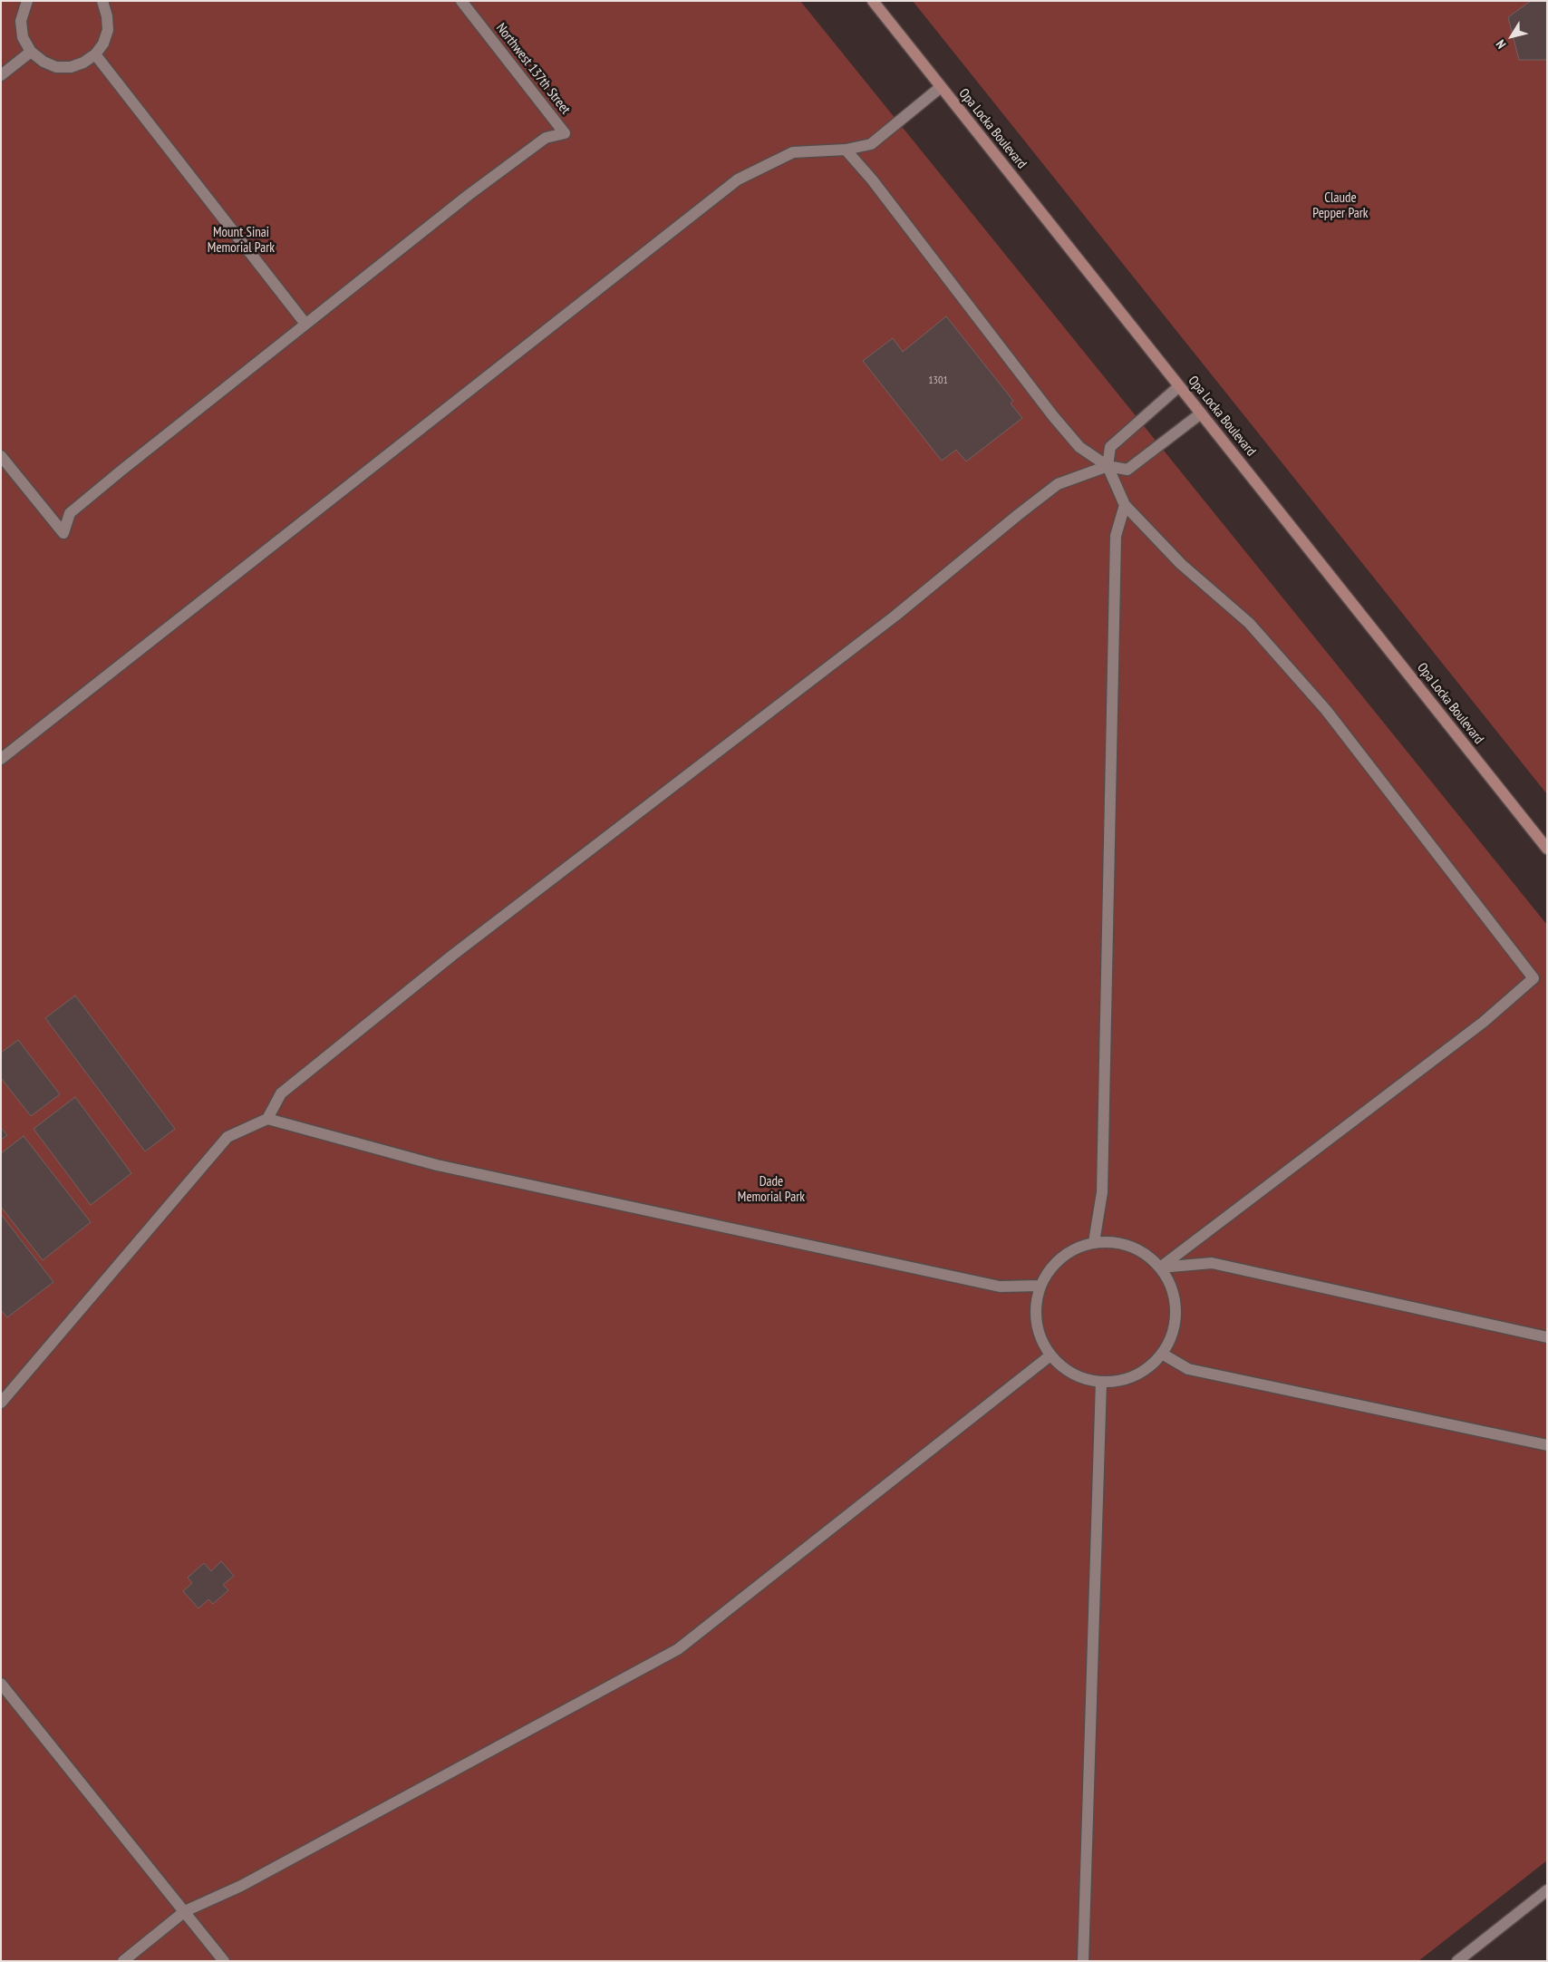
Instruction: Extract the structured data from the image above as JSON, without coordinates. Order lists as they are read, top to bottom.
{
  "streets": {
    "main road": ["Opa Locka Boulevard"],
    "street": ["Northwest 137th Street"]
  },
  "parks": ["Claude Pepper Park", "Mount Sinai Memorial Park", "Dade Memorial Park"],
  "house_numbers": ["1301"],
  "north": "bottom left"
}
